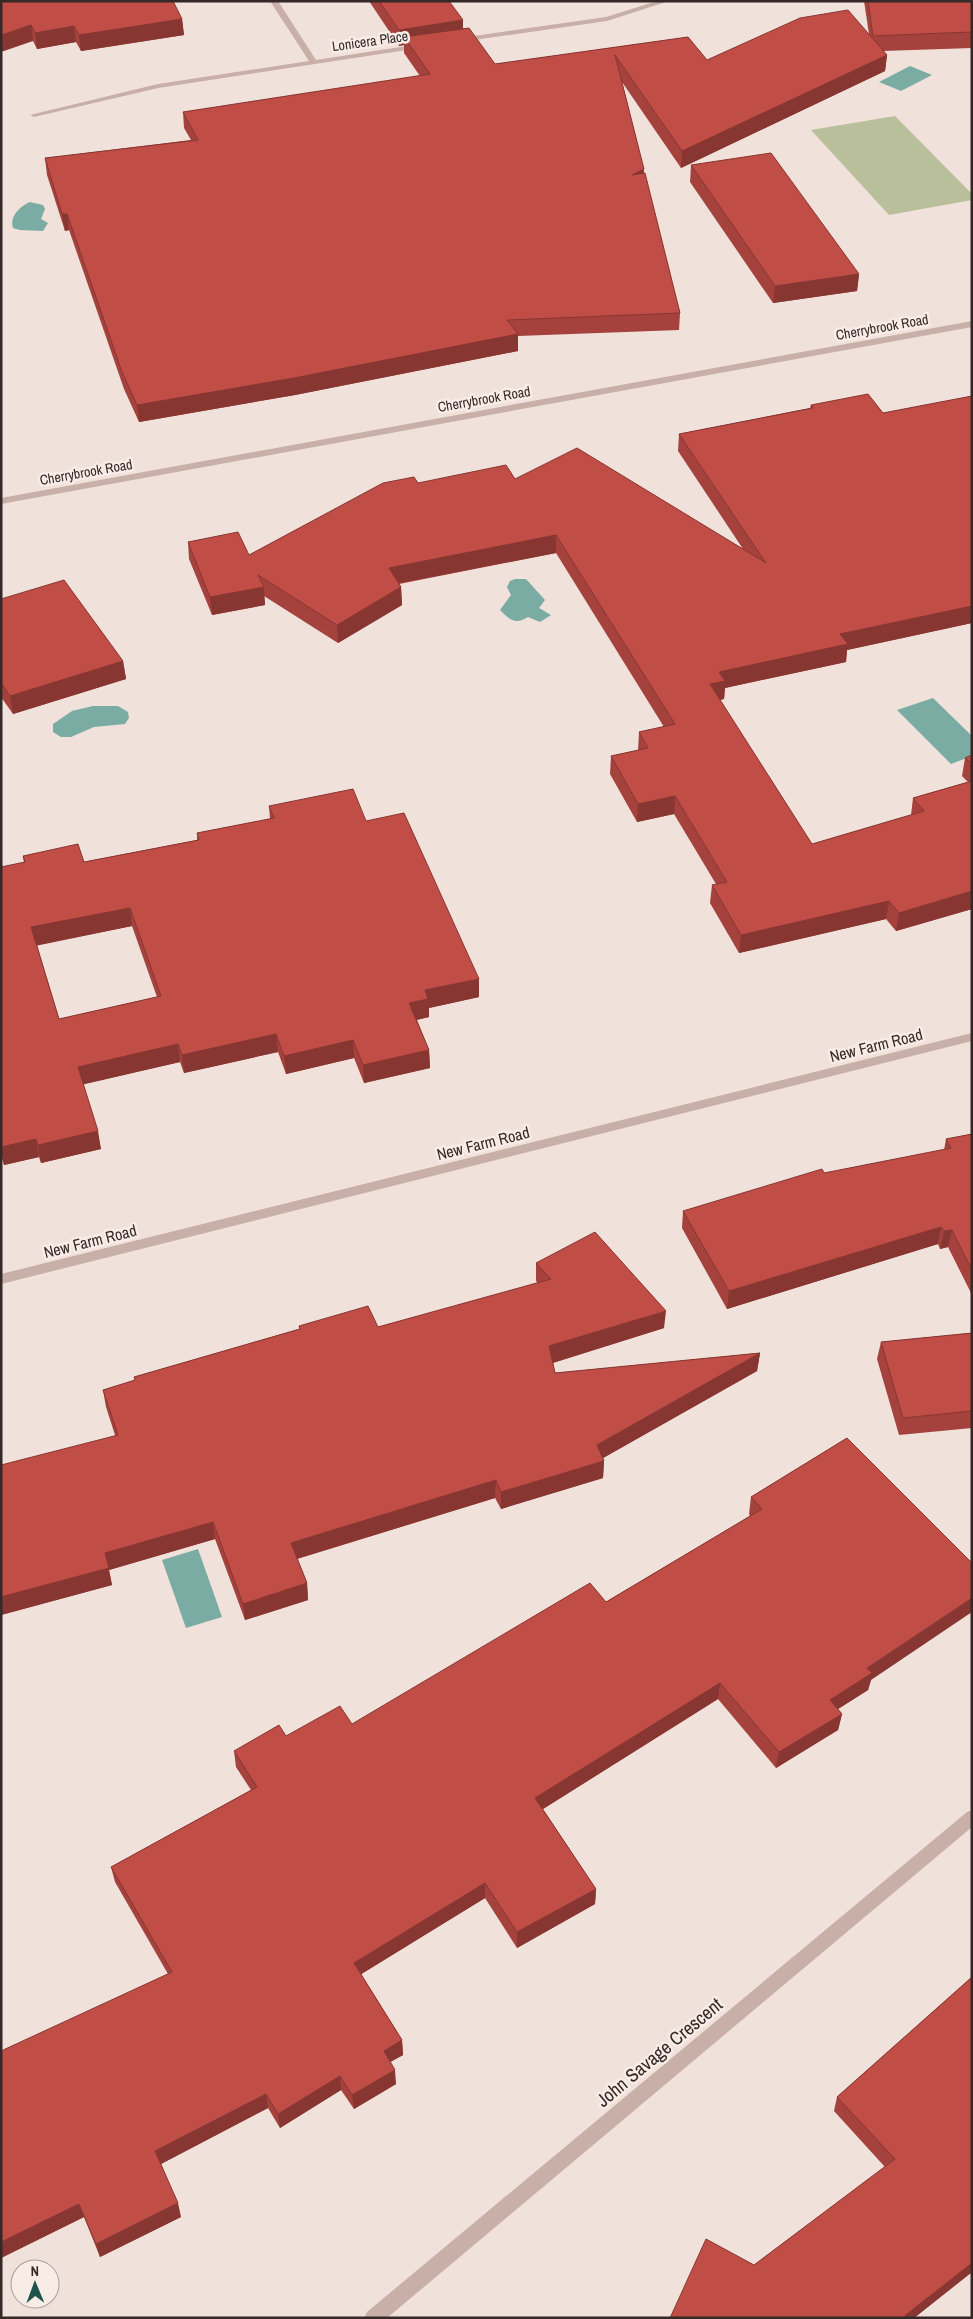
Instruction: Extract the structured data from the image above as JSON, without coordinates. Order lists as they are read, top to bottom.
{
  "streets": {
    "street": [
      "Lonicera Place",
      "Cherrybrook Road",
      "New Farm Road",
      "John Savage Crescent"
    ]
  },
  "north": "top"
}
